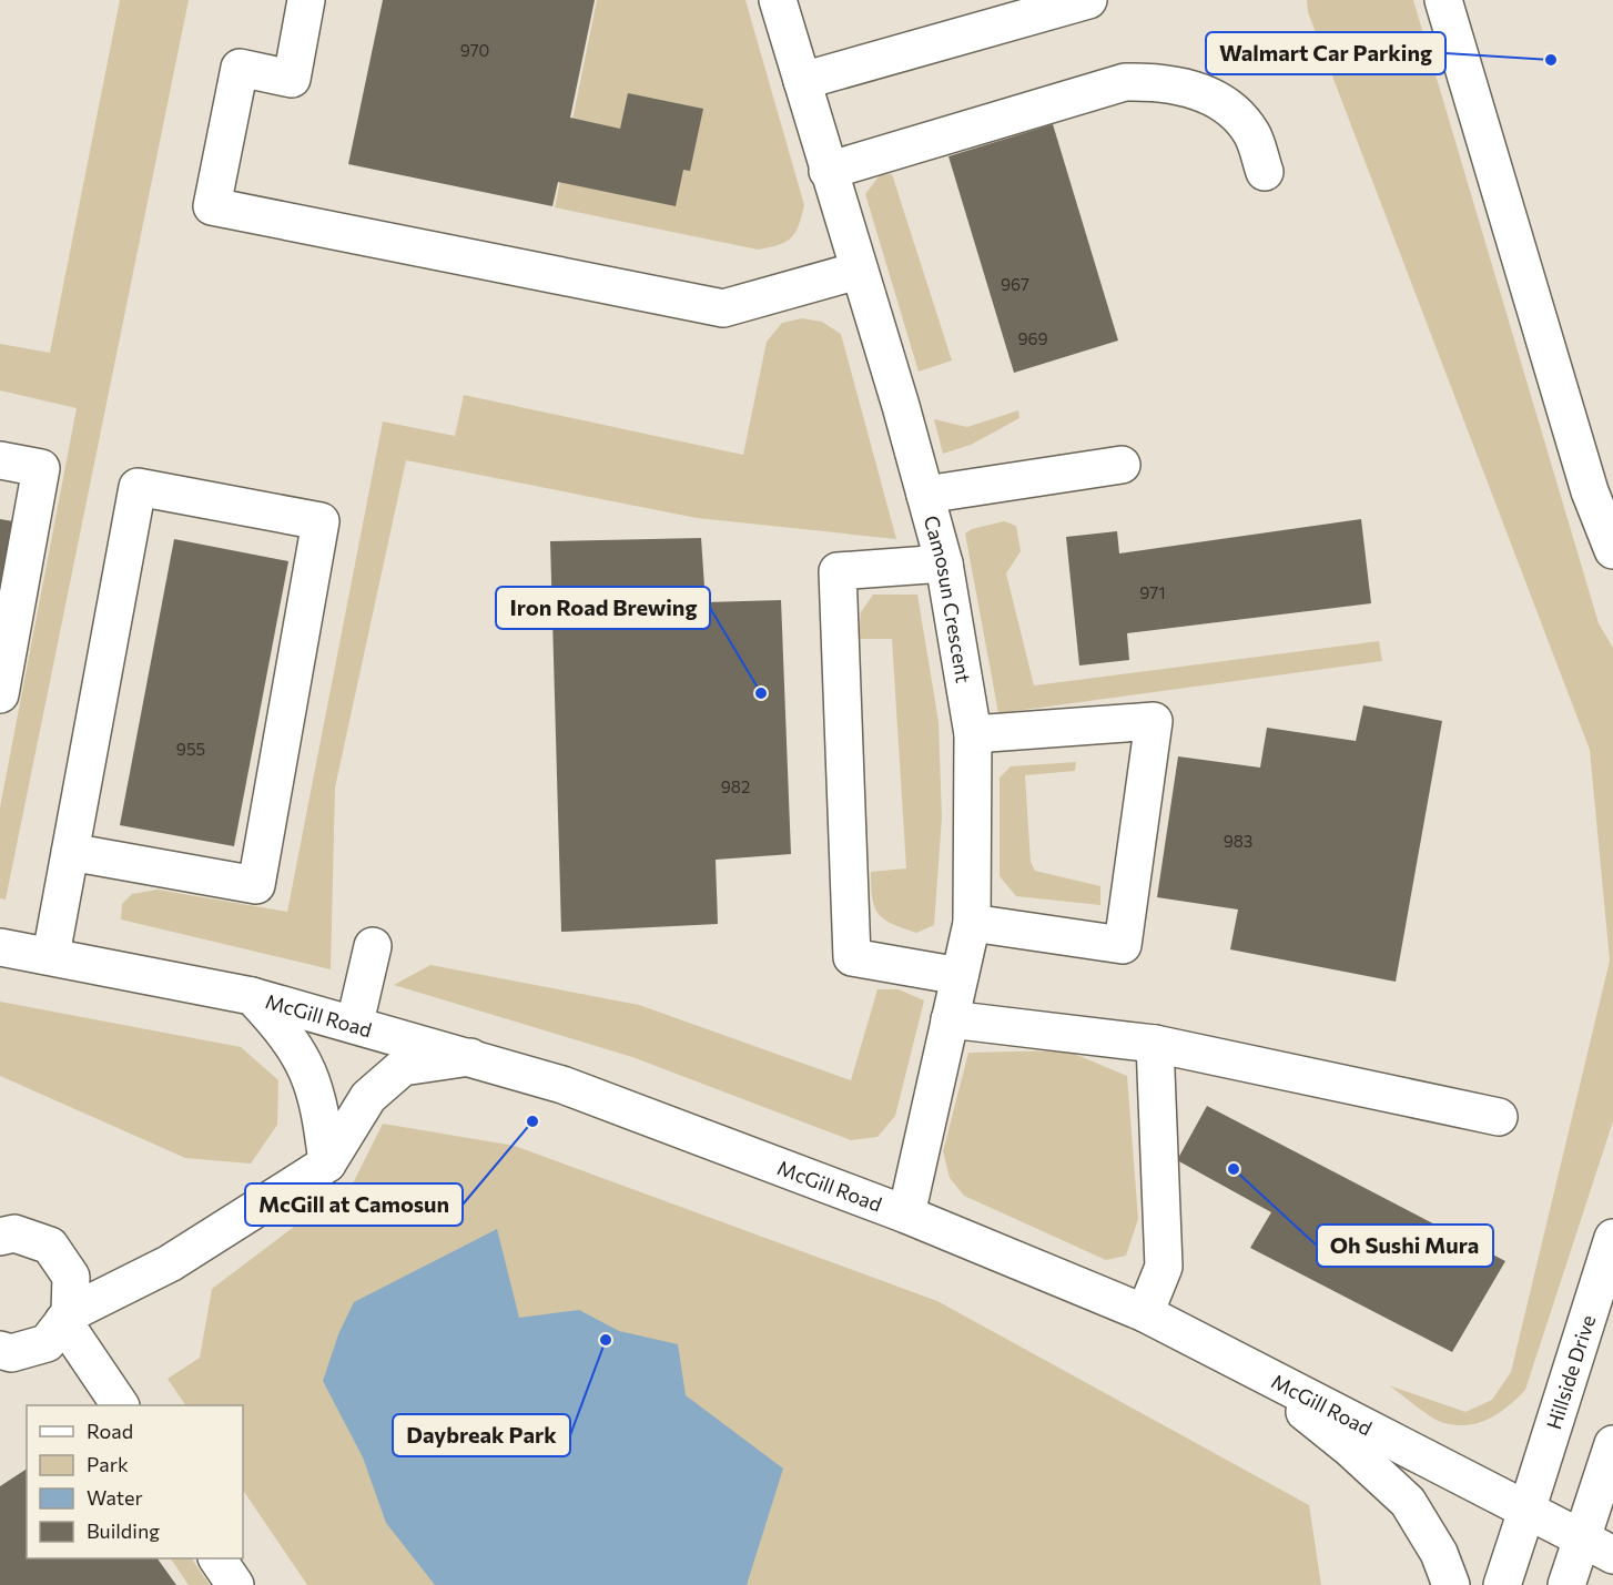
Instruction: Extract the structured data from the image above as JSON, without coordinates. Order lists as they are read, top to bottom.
{
  "streets": {
    "main road": ["Camosun Crescent", "McGill Road", "Hillside Drive"]
  },
  "crossings": [
    ["Camosun Crescent", "McGill Road"],
    ["McGill Road", "Hillside Drive"]
  ],
  "places": [
    "Walmart Car Parking",
    "Iron Road Brewing",
    "McGill at Camosun",
    "Oh Sushi Mura",
    "Daybreak Park"
  ],
  "house_numbers": [
    "970",
    "967",
    "969",
    "971",
    "955",
    "982",
    "983"
  ],
  "legend": [
    "Road",
    "Park",
    "Water",
    "Building"
  ]
}
